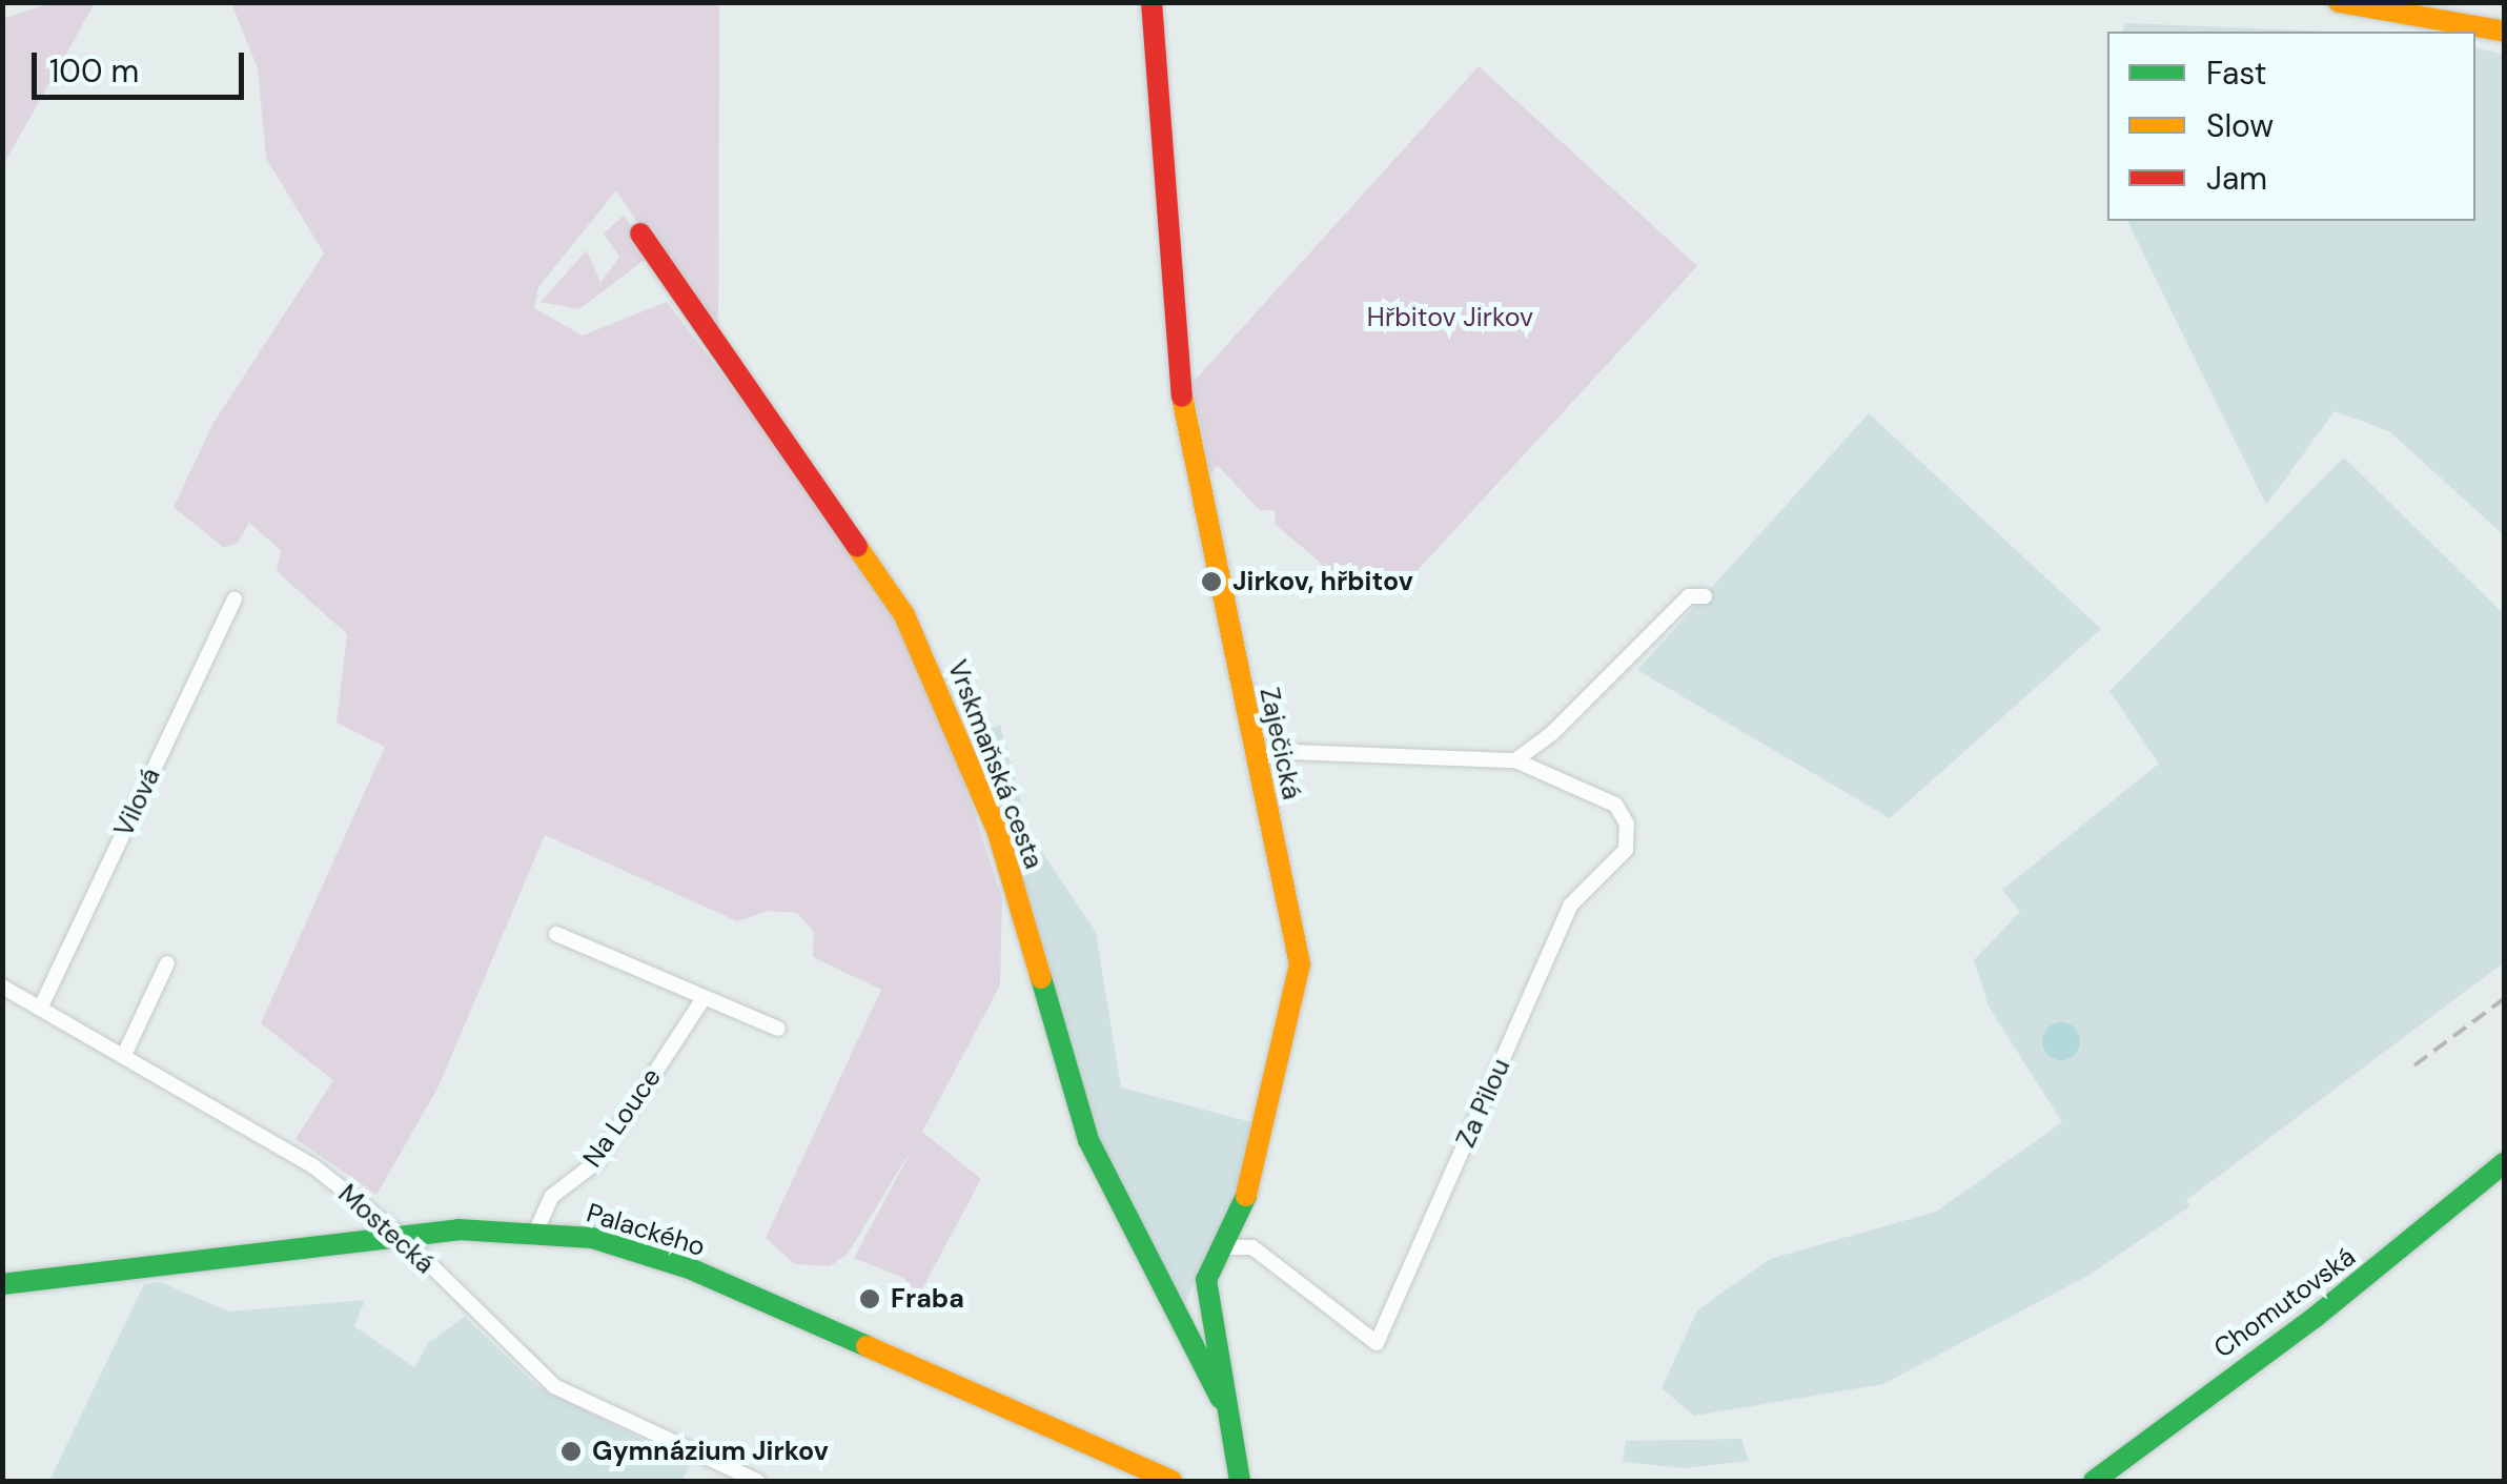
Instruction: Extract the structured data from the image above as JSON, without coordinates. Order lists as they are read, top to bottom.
{
  "streets": {
    "main road": [
      "Zaječická",
      "Vrskmaňská cesta",
      "Palackého",
      "Chomutovská"
    ],
    "street": [
      "Vilová",
      "Za Pilou",
      "Na Louce",
      "Mostecká"
    ]
  },
  "crossings": [
    ["Zaječická", "Vrskmaňská cesta"],
    ["Zaječická", "Za Pilou"],
    ["Vilová", "Mostecká"],
    ["Na Louce", "Palackého"],
    ["Mostecká", "Palackého"]
  ],
  "parks": ["Hřbitov Jirkov"],
  "places": ["Jirkov, hřbitov", "Fraba", "Gymnázium Jirkov"],
  "legend": ["Fast", "Slow", "Jam"],
  "scale_bar": "100 m"
}
